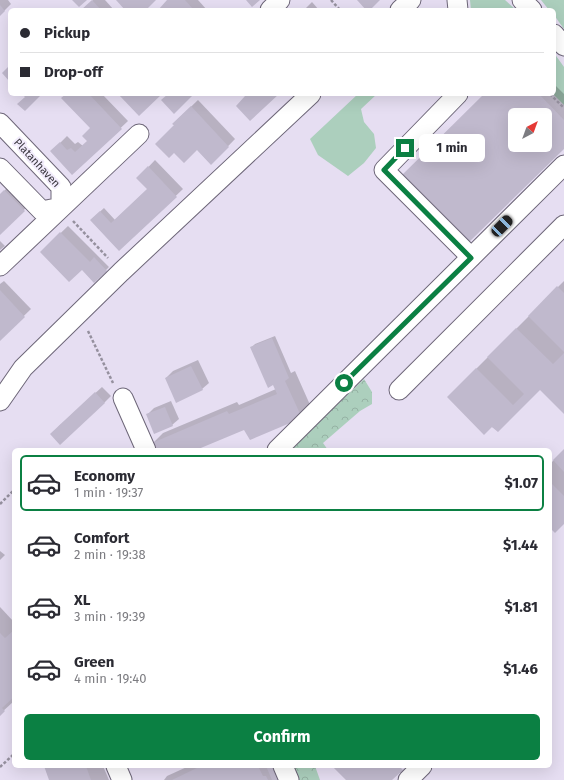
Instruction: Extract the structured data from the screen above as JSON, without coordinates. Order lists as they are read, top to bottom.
{
  "streets": {
    "street": ["Platanhaven"]
  },
  "north": "top right",
  "page": {
    "banner": ["Pickup", "Drop-off"],
    "bubble": "1 min",
    "list": [
      {
        "name": "Economy",
        "note": "1 min · 19:37",
        "value": "$1.07"
      },
      {
        "name": "Comfort",
        "note": "2 min · 19:38",
        "value": "$1.44"
      },
      {
        "name": "XL",
        "note": "3 min · 19:39",
        "value": "$1.81"
      },
      {
        "name": "Green",
        "note": "4 min · 19:40",
        "value": "$1.46"
      }
    ],
    "buttons": "Confirm"
  }
}
